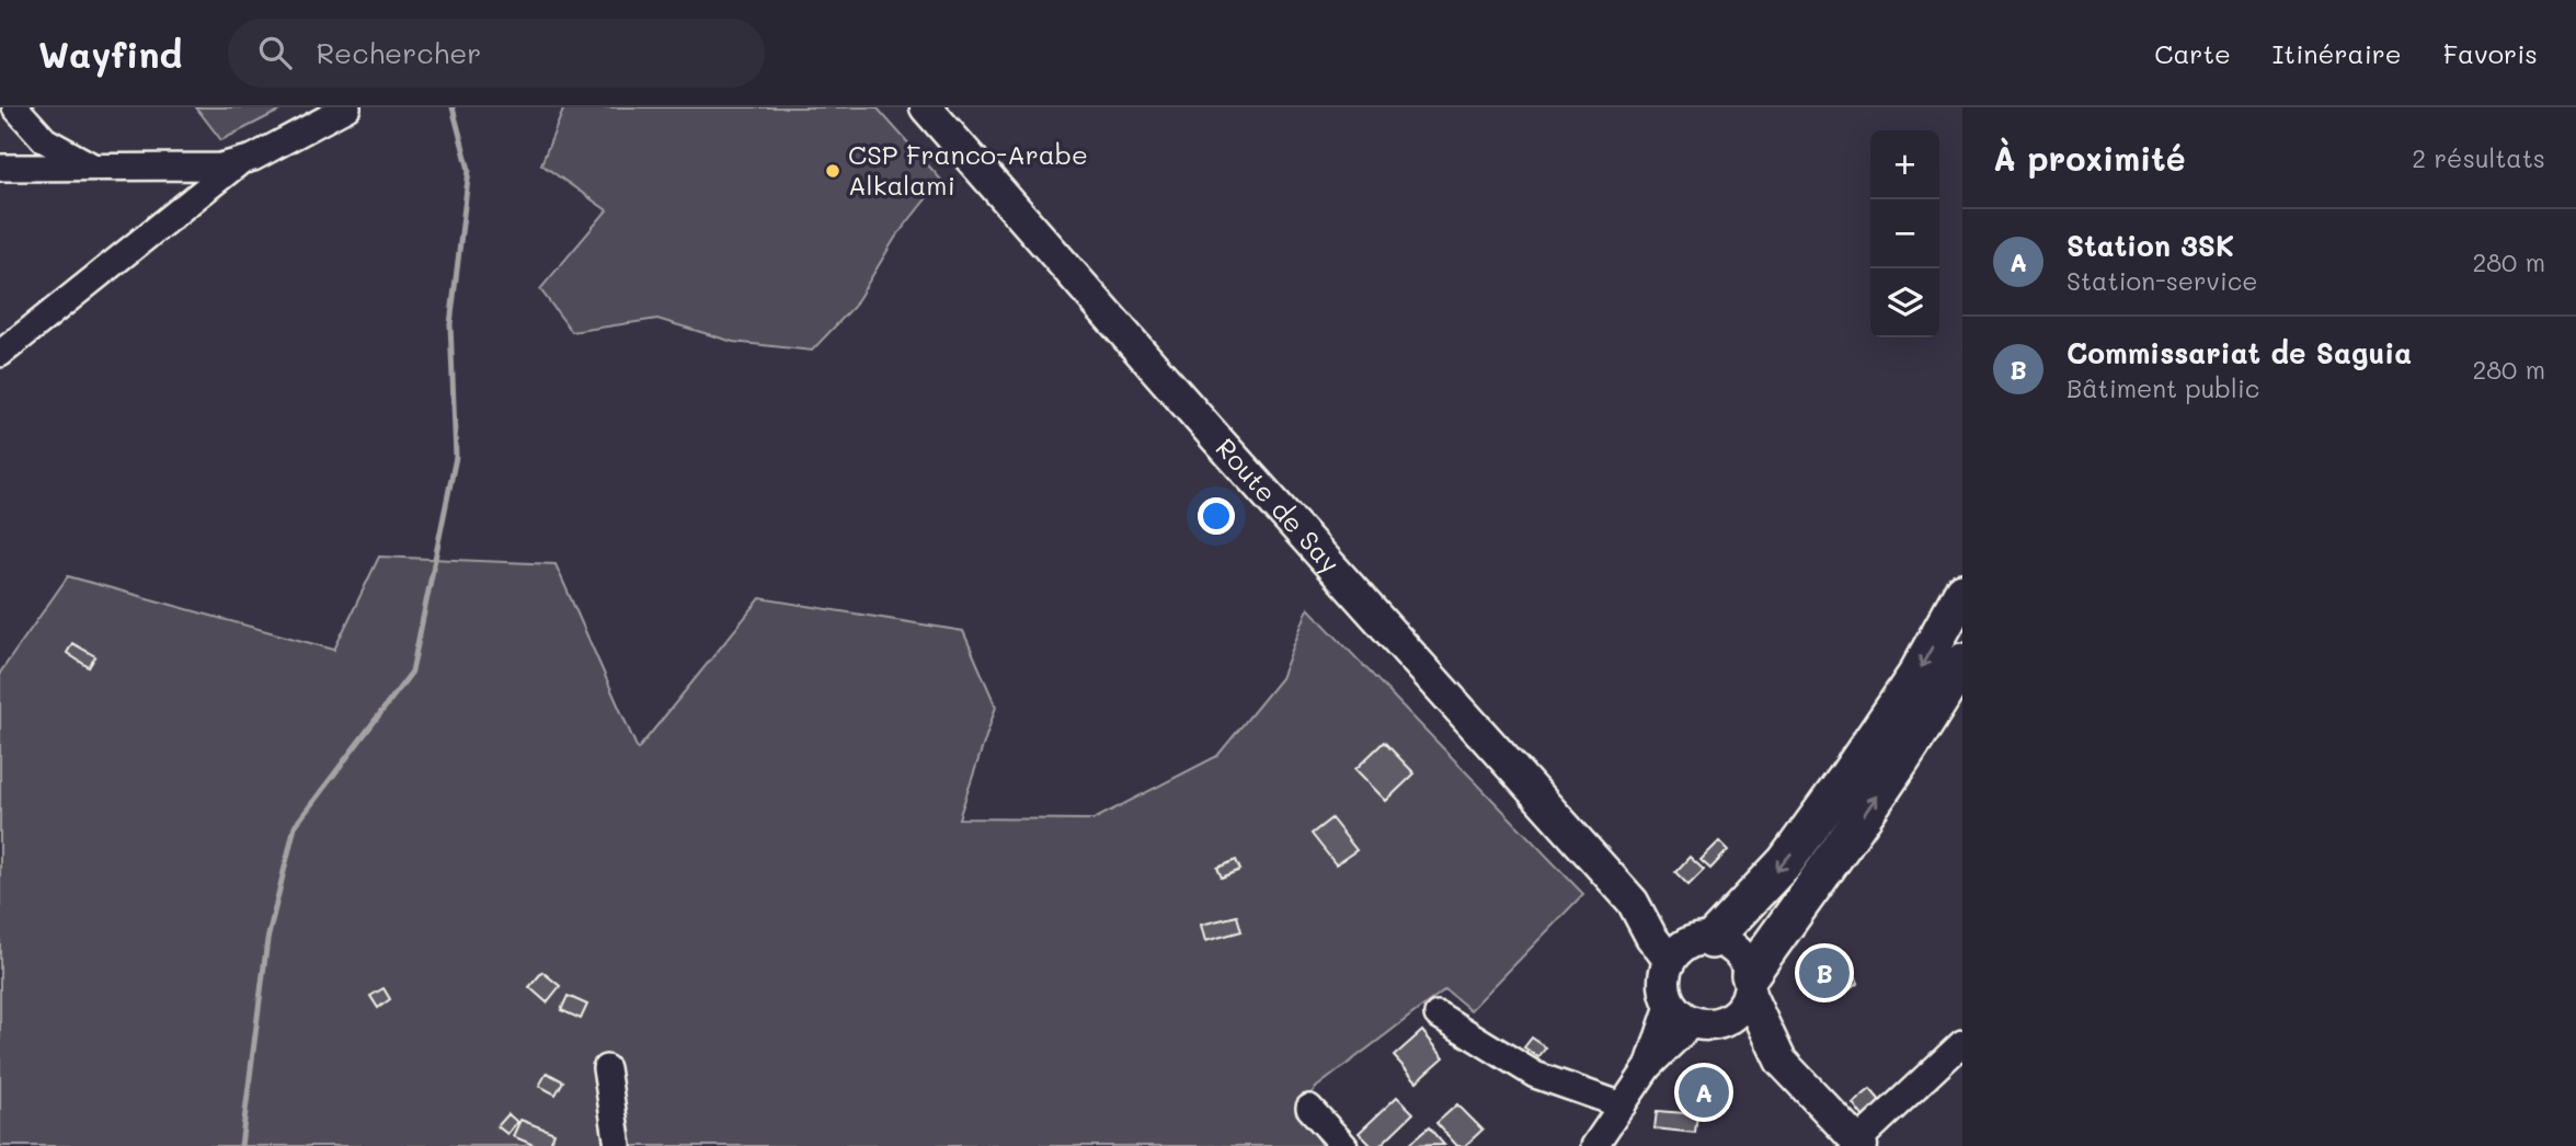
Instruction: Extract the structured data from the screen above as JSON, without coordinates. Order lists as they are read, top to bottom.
{
  "streets": {
    "main road": ["Route de Say"]
  },
  "places": ["CSP Franco-Arabe Alkalami"],
  "page": {
    "header": "Wayfind",
    "search": "Rechercher",
    "nav": ["Carte", "Itinéraire", "Favoris"],
    "heading": ["À proximité", "2 résultats"],
    "map_buttons": ["+", "−"],
    "list": [
      {
        "mark": "A",
        "name": "Station 3SK",
        "note": "Station-service",
        "value": "280 m"
      },
      {
        "mark": "B",
        "name": "Commissariat de Saguia",
        "note": "Bâtiment public",
        "value": "280 m"
      }
    ],
    "pins": ["B", "A"]
  }
}
